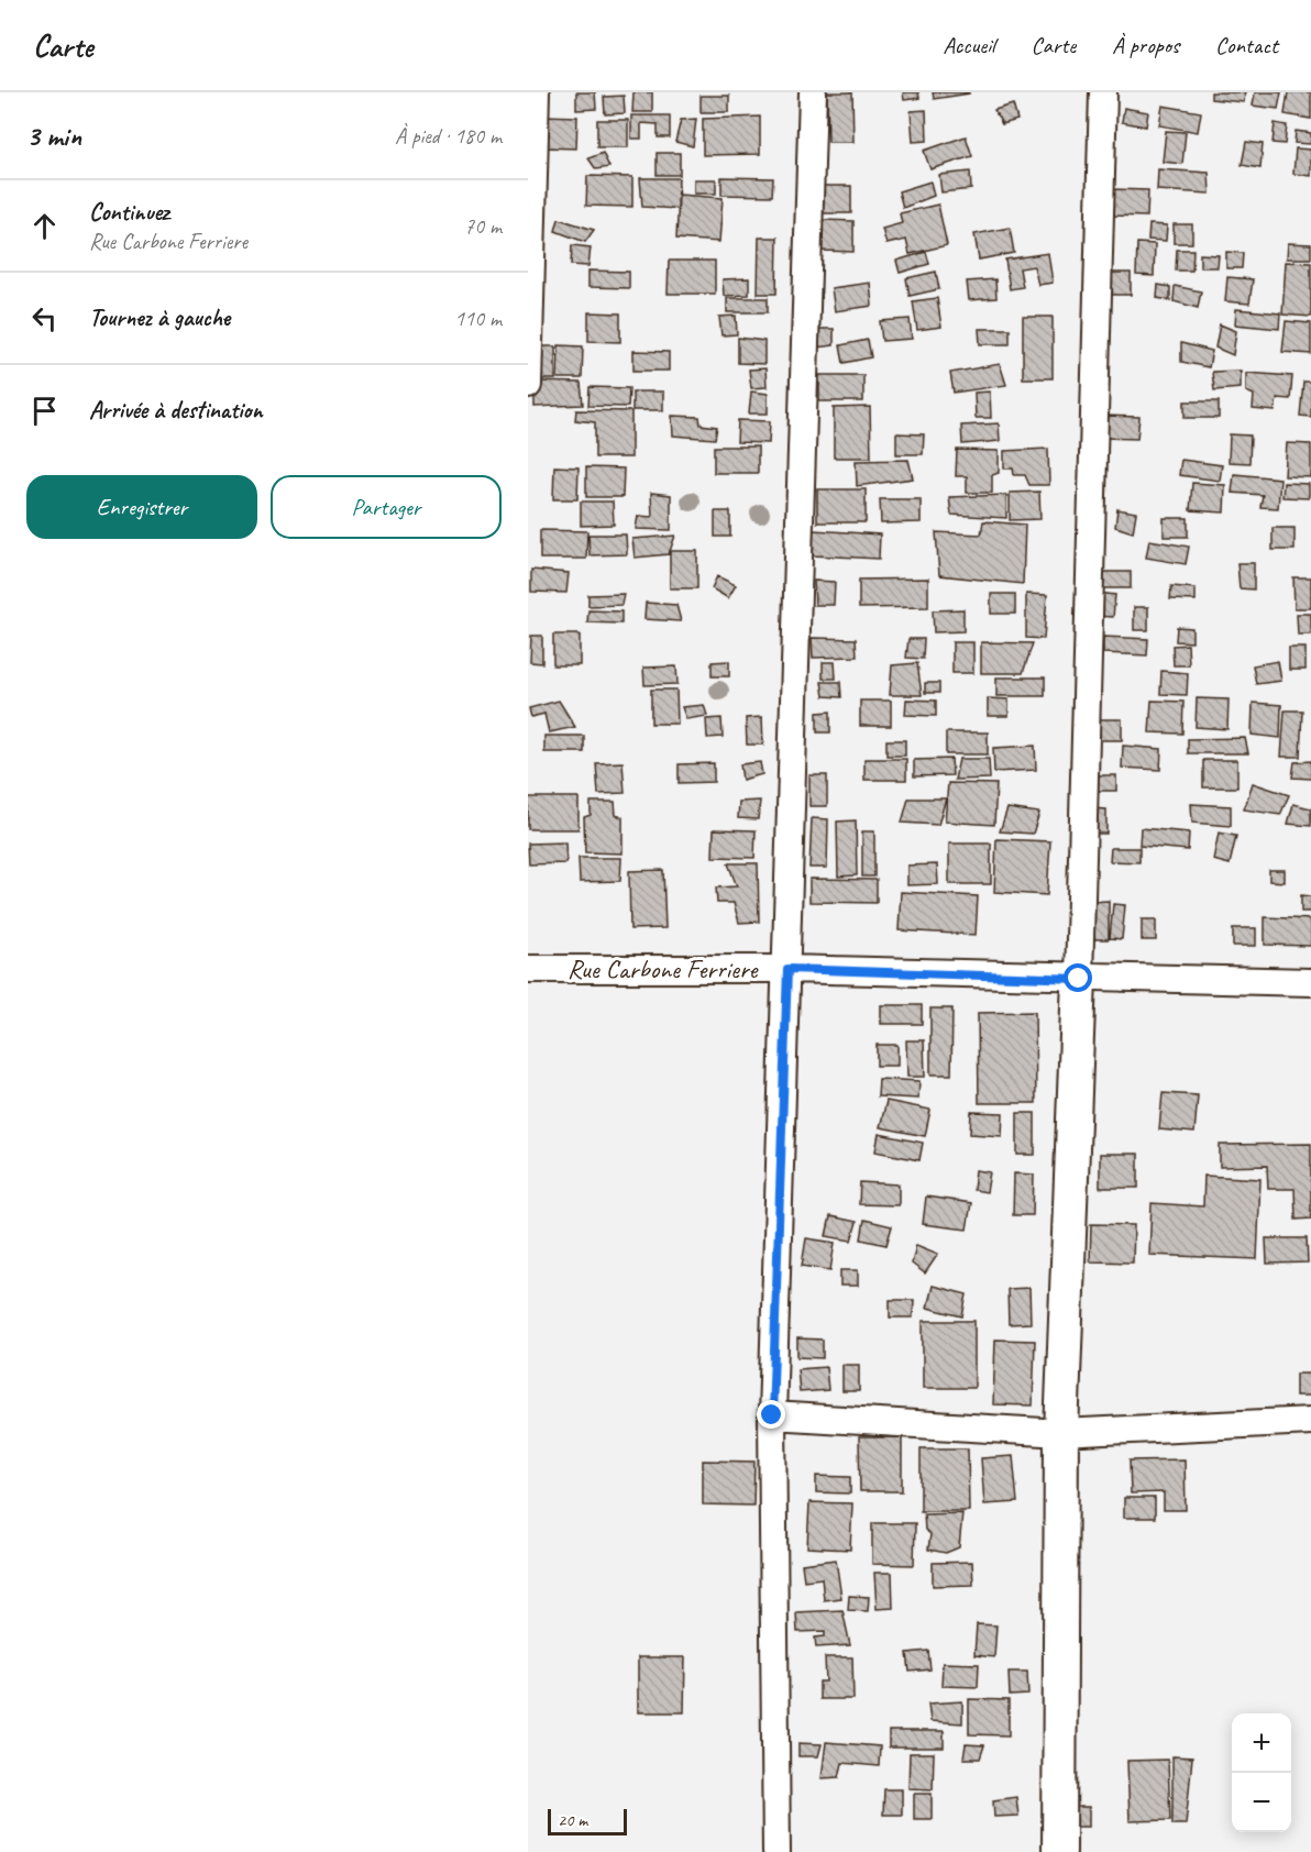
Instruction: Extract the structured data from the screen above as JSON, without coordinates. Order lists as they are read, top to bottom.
{
  "streets": {
    "street": ["Rue Carbone Ferriere"]
  },
  "scale_bar": "20 m",
  "page": {
    "header": "Carte",
    "nav": [
      "Accueil",
      "Carte",
      "À propos",
      "Contact"
    ],
    "heading": ["3 min", "À pied · 180 m"],
    "list": [
      ["Continuez", "Rue Carbone Ferriere", "70 m"],
      ["Tournez à gauche", "110 m"],
      "Arrivée à destination"
    ],
    "buttons": ["Enregistrer", "Partager"],
    "map_buttons": ["+", "−"],
    "scale": "20 m"
  }
}
